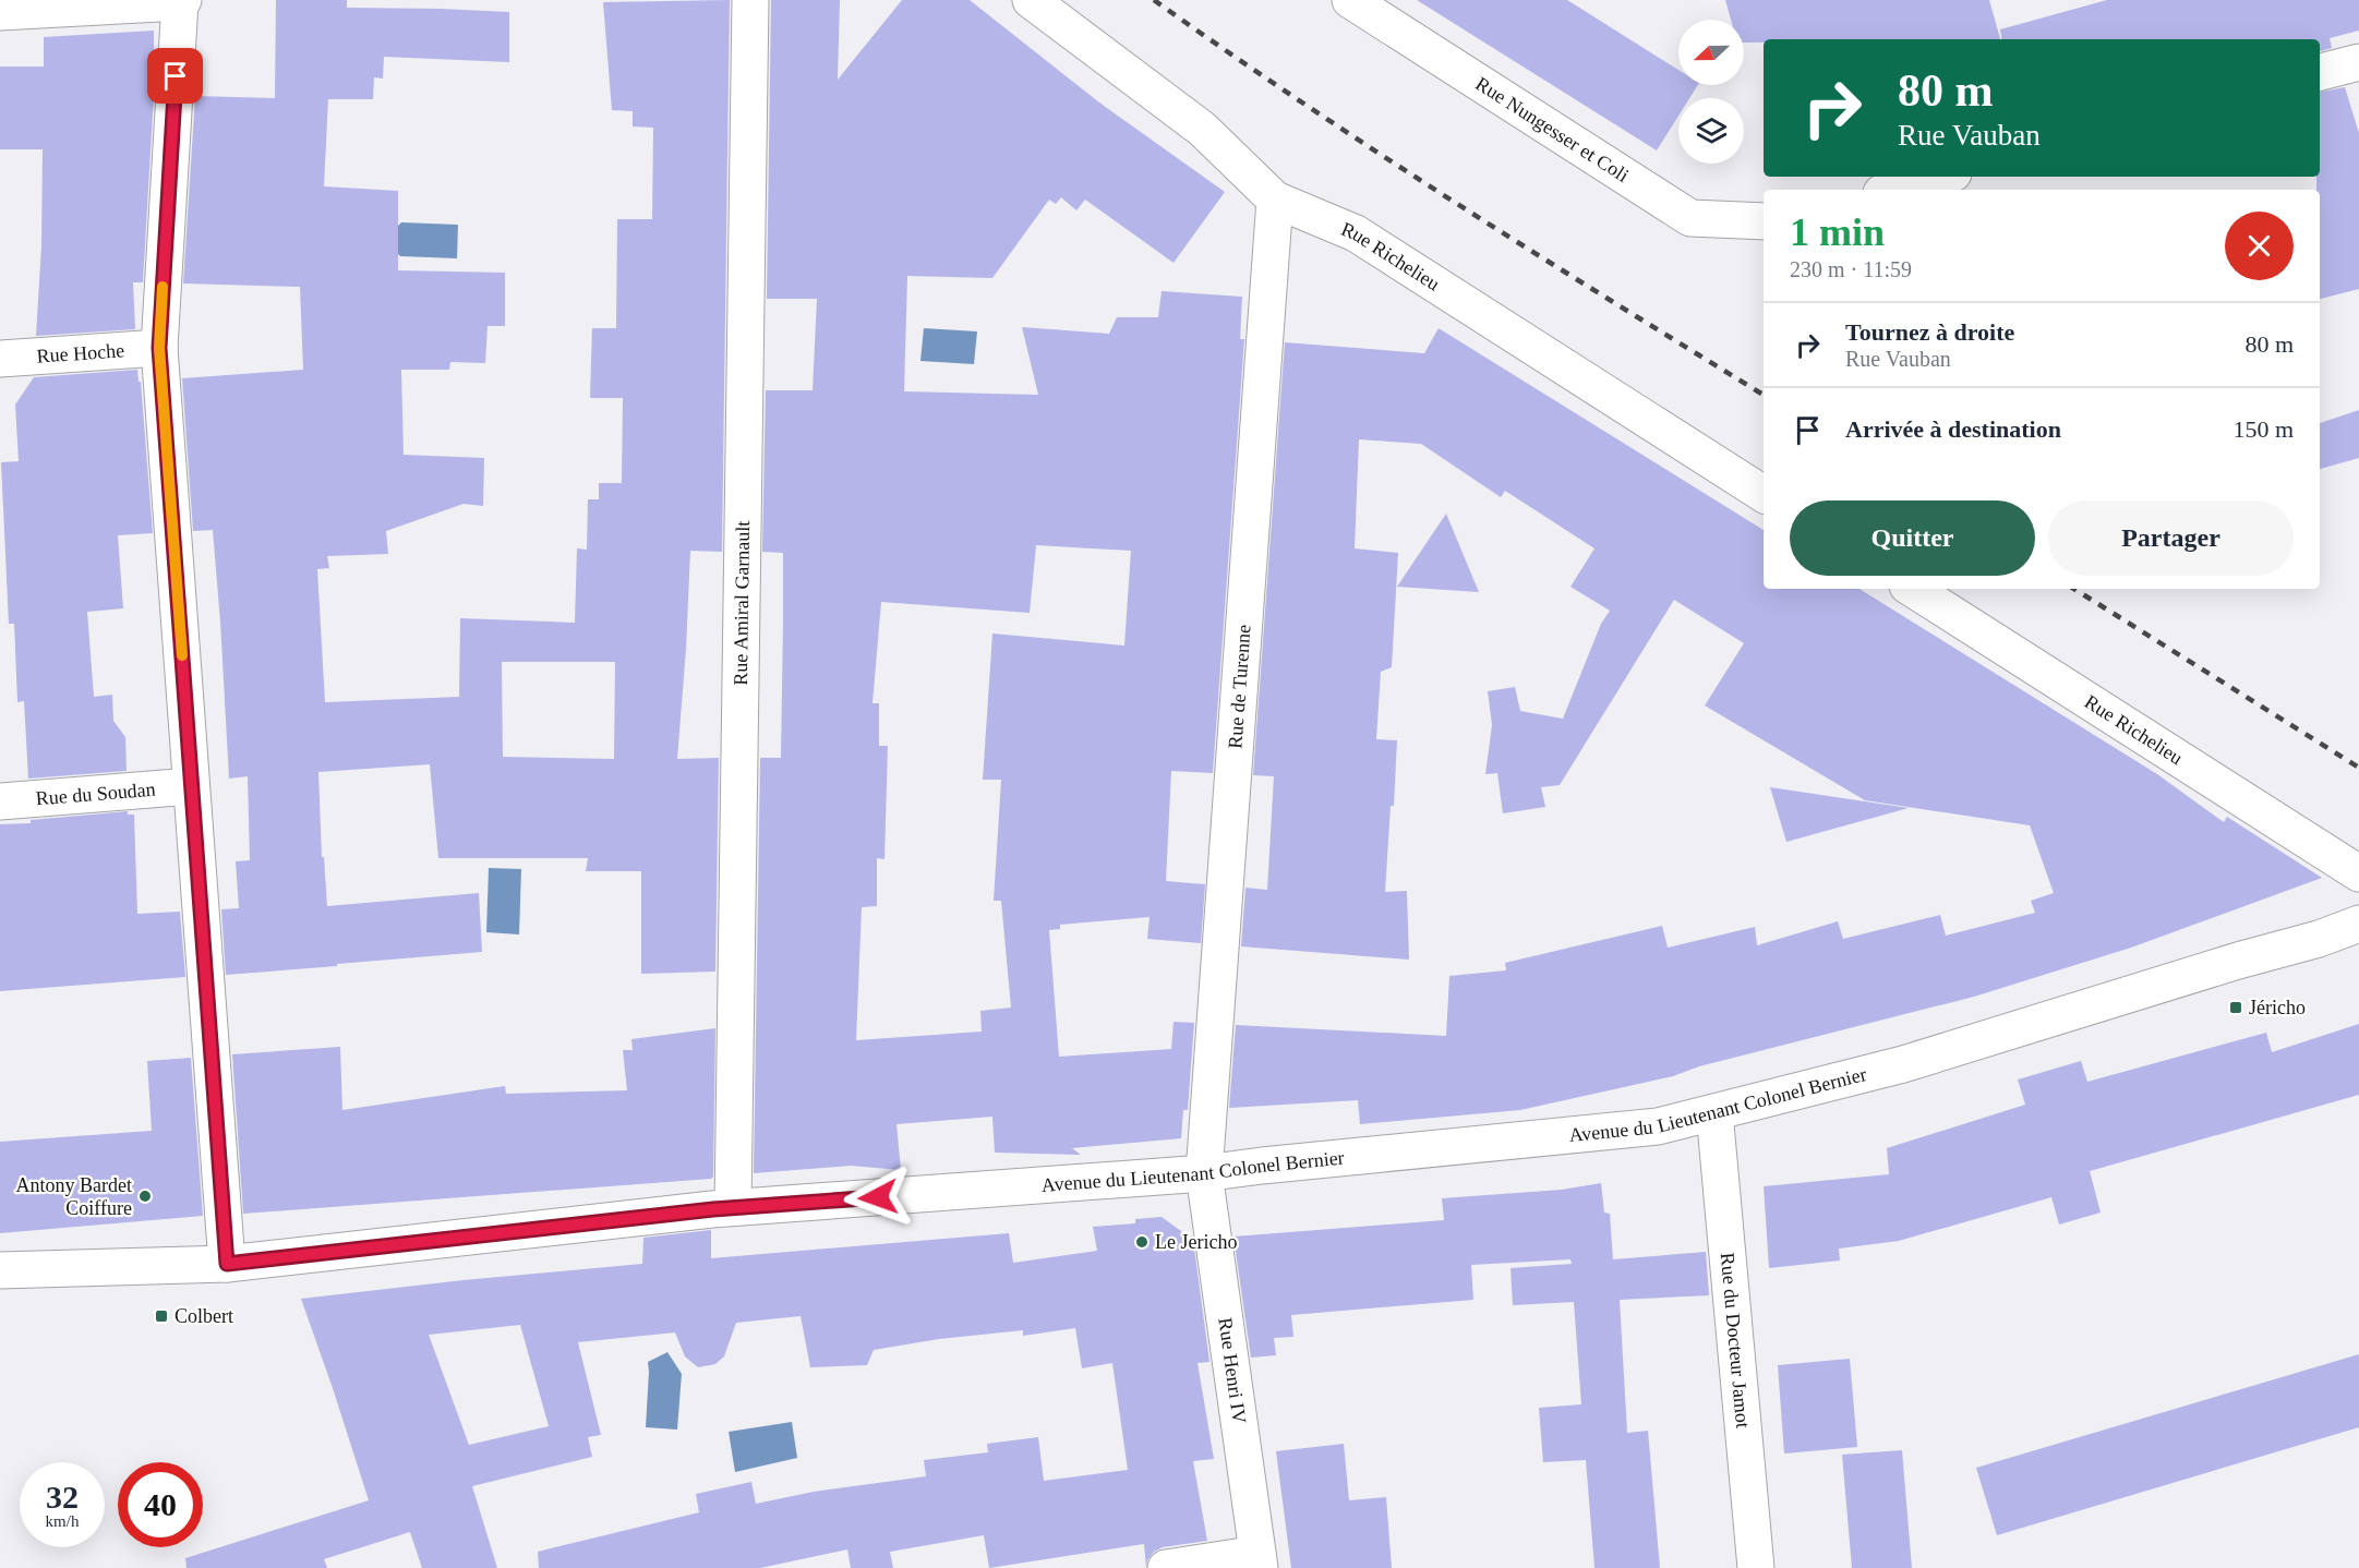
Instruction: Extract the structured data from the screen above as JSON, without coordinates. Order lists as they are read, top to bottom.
{
  "streets": {
    "street": [
      "Rue Nungesser et Coli",
      "Rue Richelieu",
      "Rue Hoche",
      "Rue Amiral Garnault",
      "Rue de Turenne",
      "Rue du Soudan",
      "Avenue du Lieutenant Colonel Bernier",
      "Rue du Docteur Jamot",
      "Rue Henri IV"
    ]
  },
  "crossings": [
    ["Rue Richelieu", "Rue de Turenne"],
    ["Rue Amiral Garnault", "Avenue du Lieutenant Colonel Bernier"],
    ["Rue de Turenne", "Avenue du Lieutenant Colonel Bernier"],
    ["Rue de Turenne", "Rue Henri IV"],
    ["Avenue du Lieutenant Colonel Bernier", "Rue du Docteur Jamot"],
    ["Avenue du Lieutenant Colonel Bernier", "Rue Henri IV"]
  ],
  "places": {
    "transit": ["Jéricho", "Colbert"],
    "other": ["Antony Bardet Coiffure", "Le Jericho"]
  },
  "north": "left",
  "page": {
    "turn": ["80 m", "Rue Vauban"],
    "heading": ["1 min", "230 m · 11:59"],
    "list": [
      {
        "name": "Tournez à droite",
        "note": "Rue Vauban",
        "value": "80 m"
      },
      {
        "name": "Arrivée à destination",
        "value": "150 m"
      }
    ],
    "buttons": ["Quitter", "Partager"],
    "speed": "32 km/h",
    "limit": "40"
  }
}
